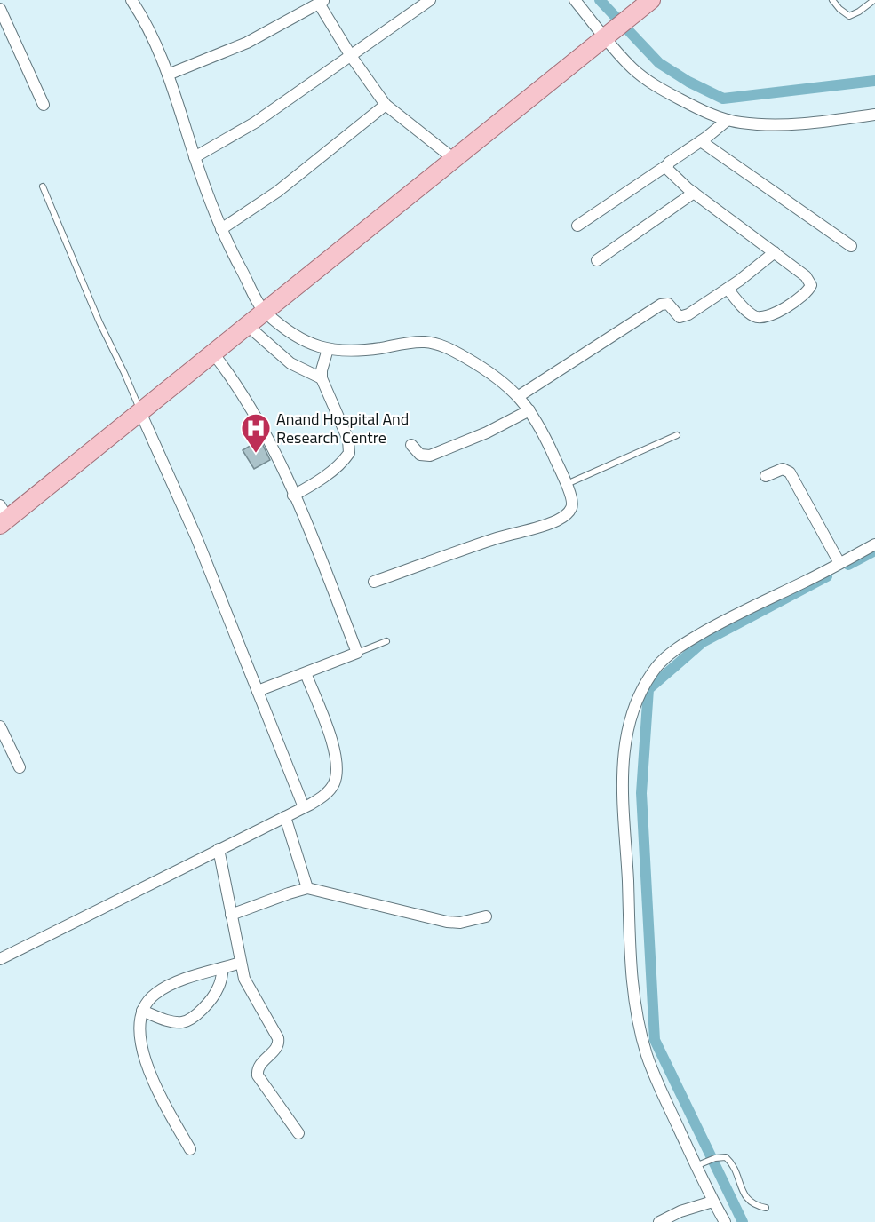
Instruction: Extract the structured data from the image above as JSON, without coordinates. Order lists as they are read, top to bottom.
{
  "places": {
    "hospital": ["Anand Hospital And Research Centre"]
  }
}
